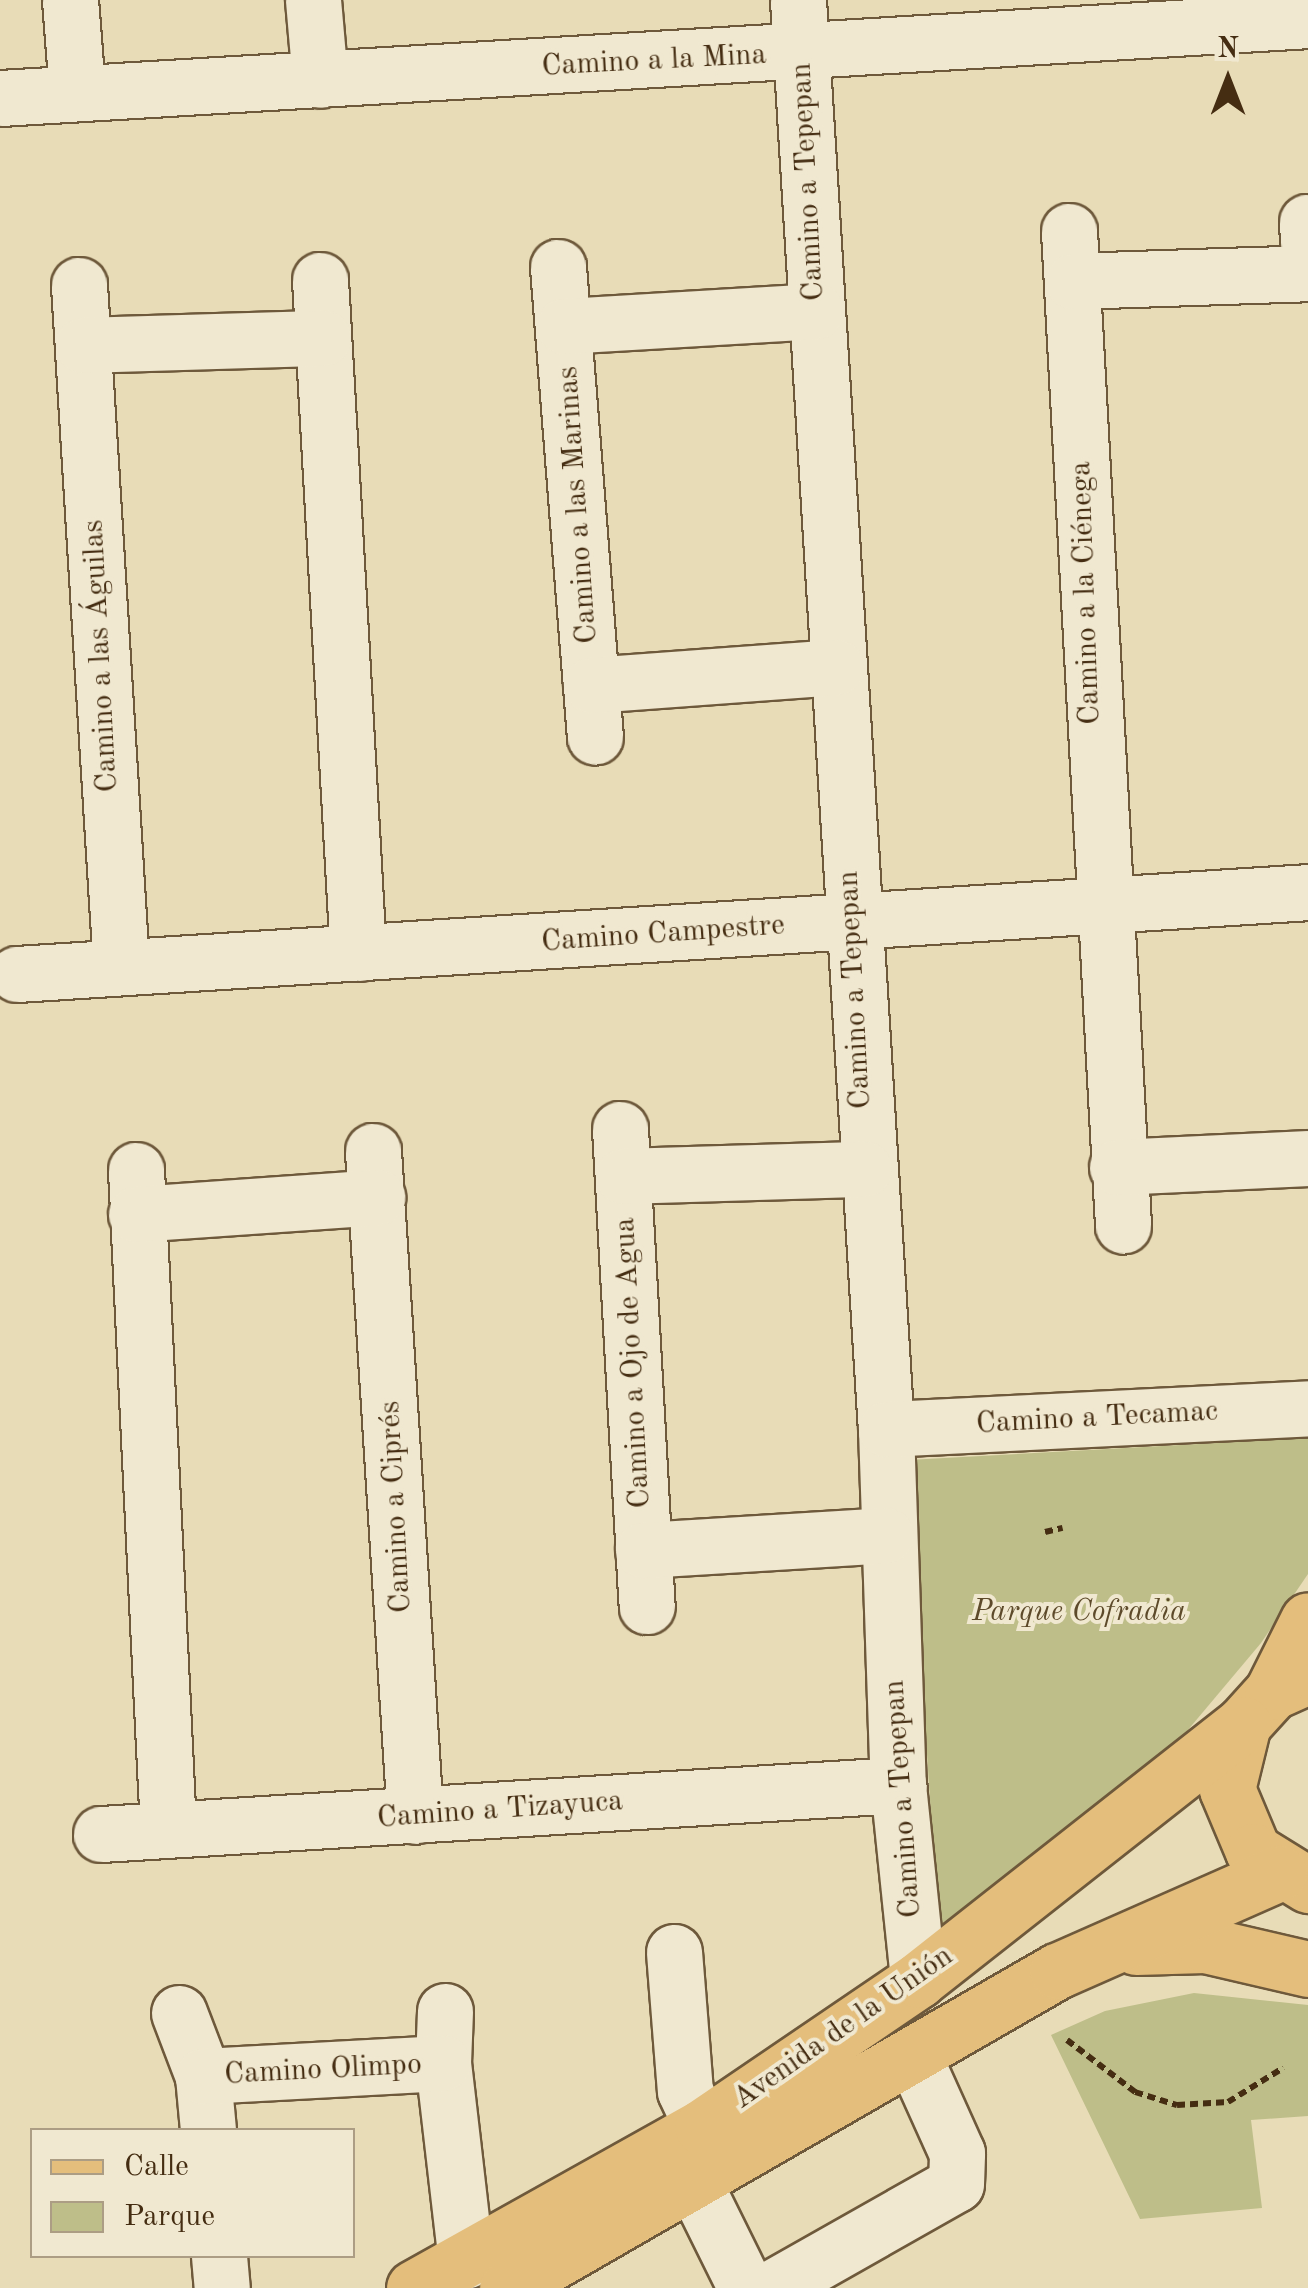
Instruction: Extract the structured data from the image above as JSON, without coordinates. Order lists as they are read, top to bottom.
{
  "streets": {
    "main road": ["Avenida de la Unión"],
    "street": [
      "Camino a la Mina",
      "Camino a Tepepan",
      "Camino a las Marinas",
      "Camino a la Ciénega",
      "Camino a las Águilas",
      "Camino Campestre",
      "Camino a Ojo de Agua",
      "Camino a Tecamac",
      "Camino a Ciprés",
      "Camino a Tizayuca",
      "Camino Olimpo"
    ]
  },
  "crossings": [
    ["Camino a la Mina", "Camino a Tepepan"],
    ["Camino a Tepepan", "Camino a las Marinas"],
    ["Camino a Tepepan", "Camino Campestre"],
    ["Camino a Tepepan", "Camino a Ojo de Agua"],
    ["Camino a Tepepan", "Camino a Tecamac"],
    ["Camino a Tepepan", "Camino a Tizayuca"],
    ["Camino a Tepepan", "Avenida de la Unión"],
    ["Camino a la Ciénega", "Camino Campestre"],
    ["Camino a las Águilas", "Camino Campestre"],
    ["Camino a Ciprés", "Camino a Tizayuca"],
    ["Avenida de la Unión", "Camino Olimpo"]
  ],
  "parks": ["Parque Cofradia"],
  "legend": ["Calle", "Parque"],
  "north": "top"
}
